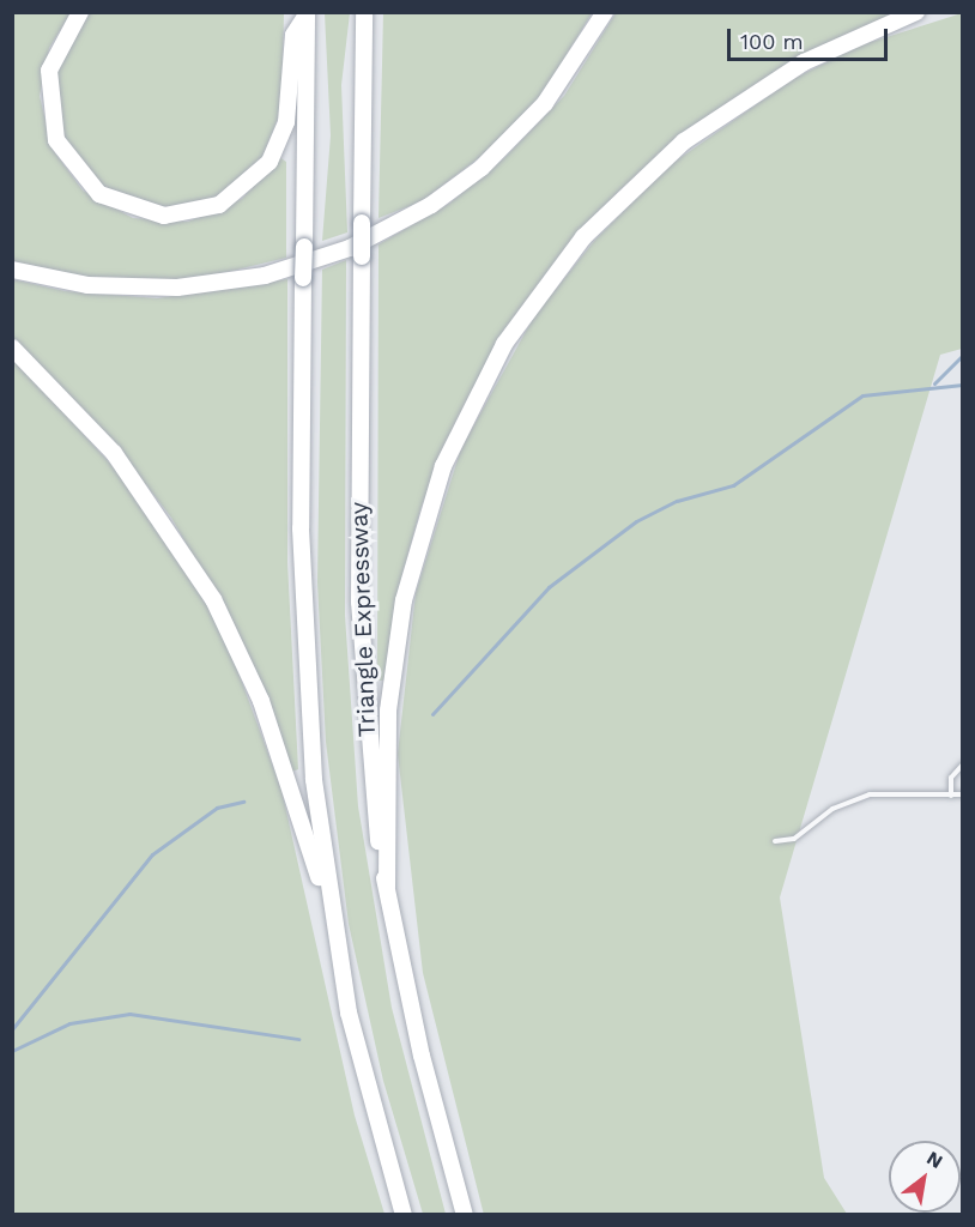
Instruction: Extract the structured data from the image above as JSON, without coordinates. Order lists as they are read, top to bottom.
{
  "streets": {
    "highway": ["Triangle Expressway"]
  },
  "scale_bar": "100 m",
  "north": "top right"
}
